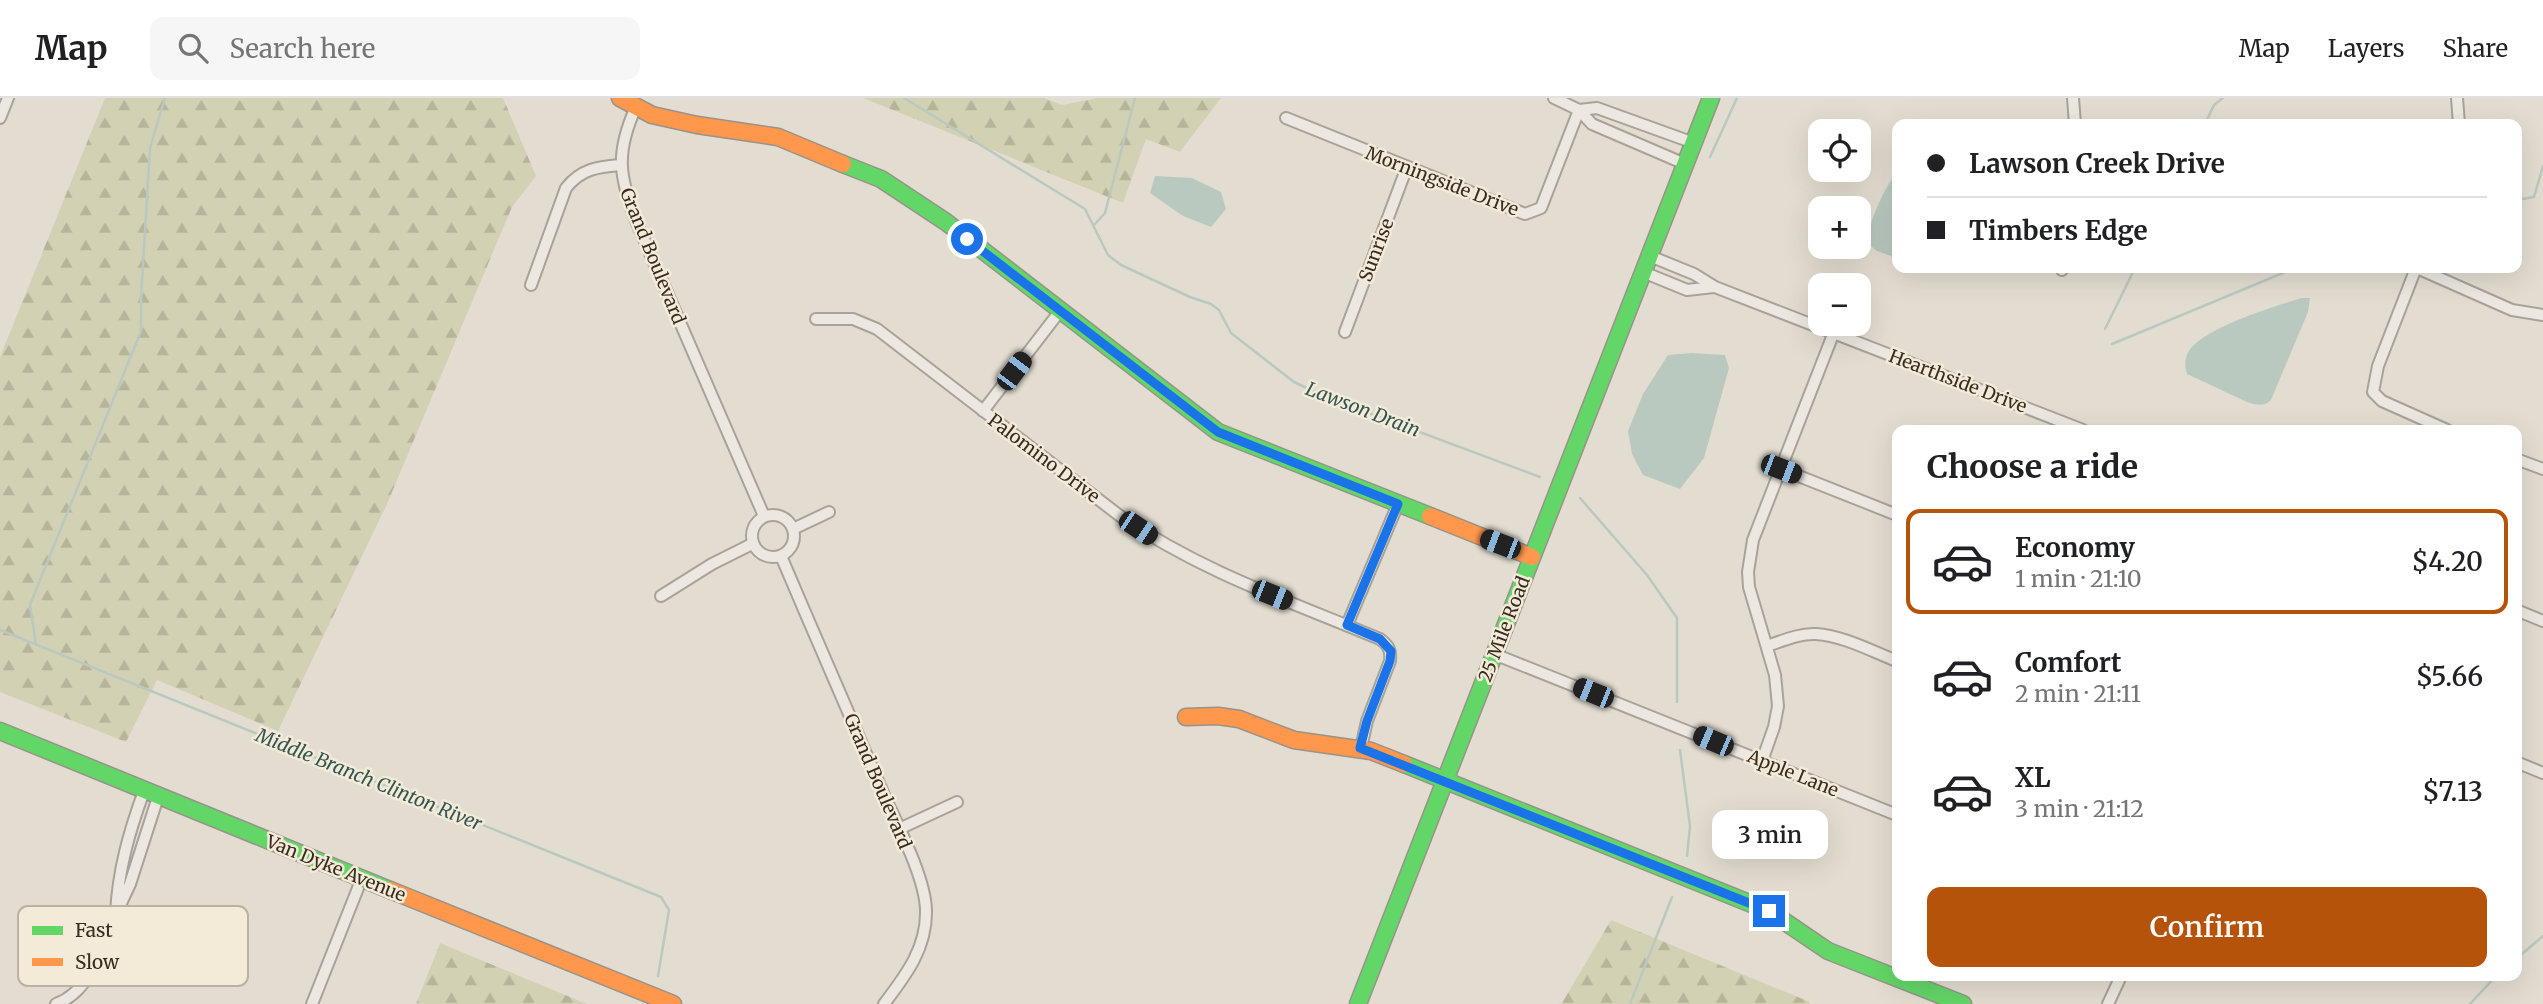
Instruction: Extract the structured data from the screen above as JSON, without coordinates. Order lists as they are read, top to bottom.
{
  "streets": {
    "street": [
      "Morningside Drive",
      "Sunrise",
      "Grand Boulevard",
      "Hearthside Drive",
      "Palomino Drive",
      "25 Mile Road",
      "Apple Lane",
      "Van Dyke Avenue"
    ]
  },
  "crossings": [
    ["Morningside Drive", "Sunrise"],
    ["Hearthside Drive", "25 Mile Road"],
    ["25 Mile Road", "Apple Lane"]
  ],
  "water": ["Lawson Drain", "Middle Branch Clinton River"],
  "legend": ["Fast", "Slow"],
  "page": {
    "header": "Map",
    "search": "Search here",
    "nav": ["Map", "Layers", "Share"],
    "map_buttons": ["+", "−"],
    "banner": ["Lawson Creek Drive", "Timbers Edge"],
    "heading": "Choose a ride",
    "list": [
      {
        "name": "Economy",
        "note": "1 min · 21:10",
        "value": "$4.20"
      },
      {
        "name": "Comfort",
        "note": "2 min · 21:11",
        "value": "$5.66"
      },
      {
        "name": "XL",
        "note": "3 min · 21:12",
        "value": "$7.13"
      }
    ],
    "bubble": "3 min",
    "buttons": "Confirm"
  }
}
